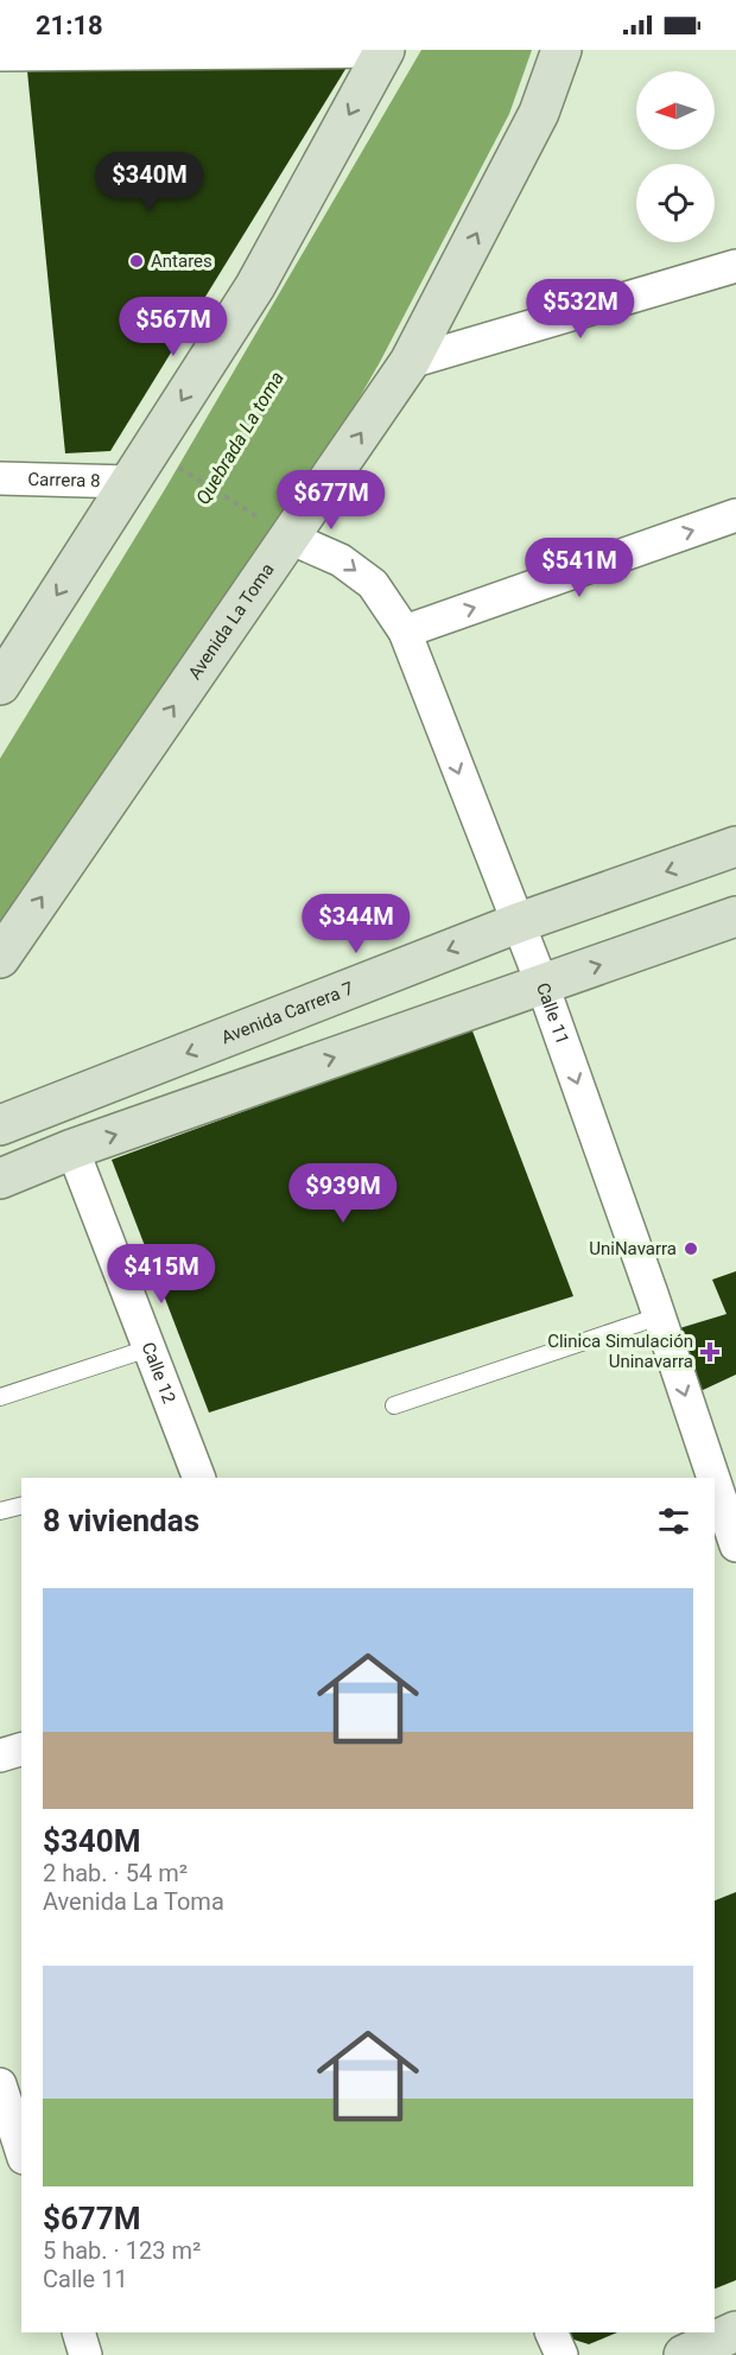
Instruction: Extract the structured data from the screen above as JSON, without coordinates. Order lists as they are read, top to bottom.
{
  "streets": {
    "main road": ["Avenida La Toma", "Avenida Carrera 7"],
    "street": ["Carrera 8", "Calle 11", "Calle 12"]
  },
  "crossings": [
    ["Avenida La Toma", "Calle 11"],
    ["Avenida Carrera 7", "Calle 11"]
  ],
  "one_way": ["Calle 11"],
  "water": ["Quebrada La toma"],
  "places": {
    "other": ["Antares", "UniNavarra"],
    "health": ["Clinica Simulación Uninavarra"]
  },
  "north": "left",
  "page": {
    "status": "21:18",
    "price": [
      "$340M",
      "$532M",
      "$567M",
      "$677M",
      "$541M",
      "$344M",
      "$939M",
      "$415M"
    ],
    "heading": "8 viviendas",
    "list": [
      {
        "name": "$340M",
        "note": "2 hab. · 54 m² · Avenida La Toma"
      },
      {
        "name": "$677M",
        "note": "5 hab. · 123 m² · Calle 11"
      }
    ]
  }
}
